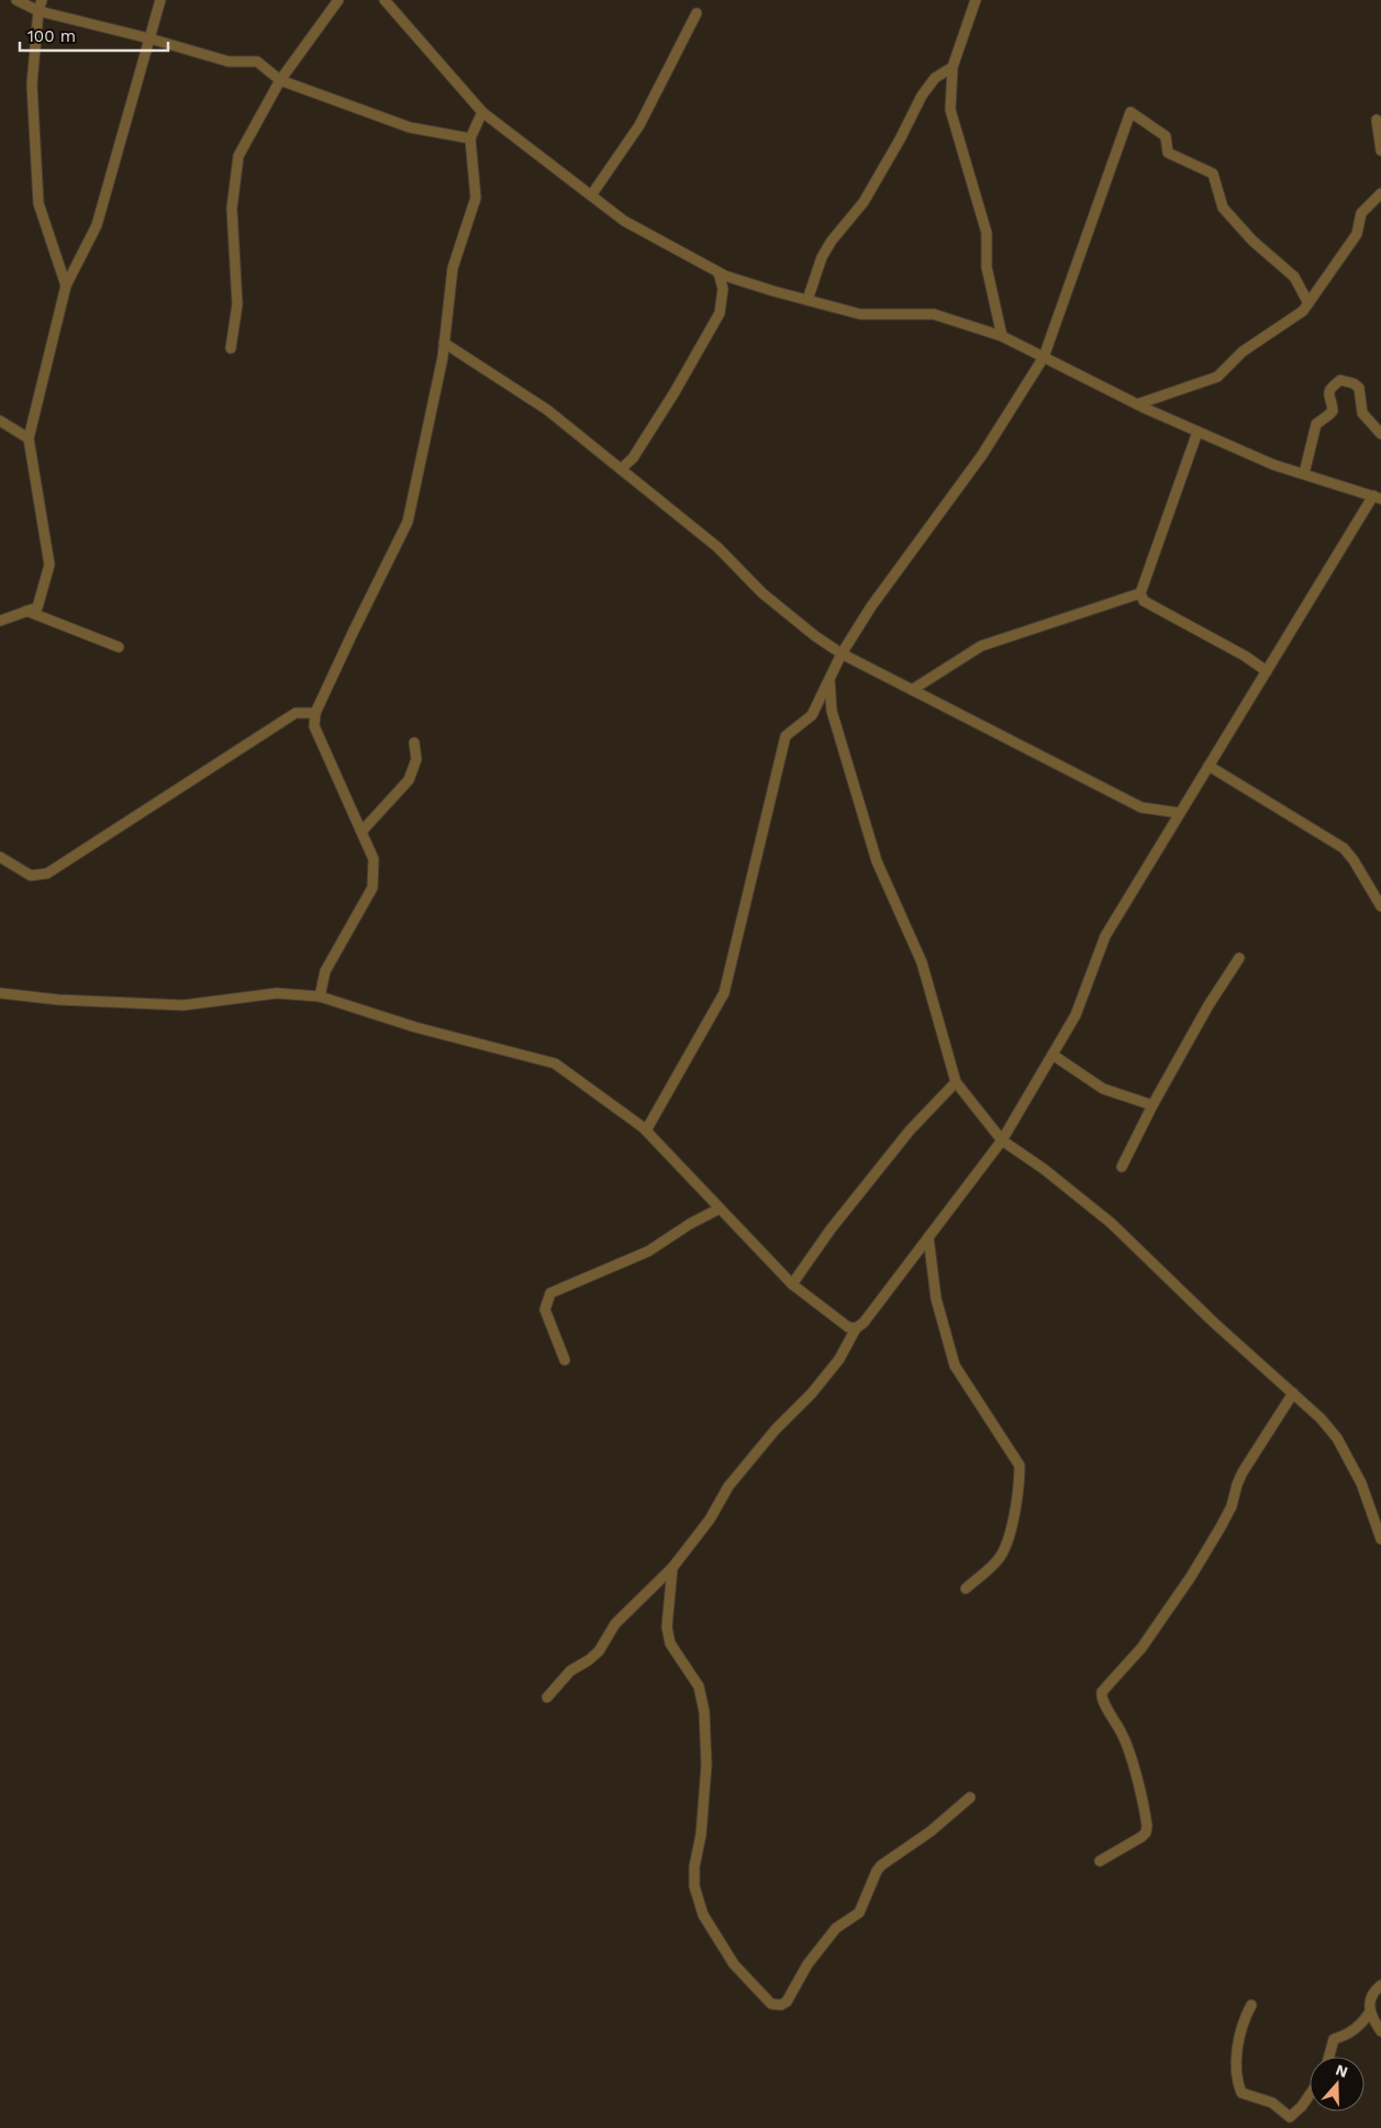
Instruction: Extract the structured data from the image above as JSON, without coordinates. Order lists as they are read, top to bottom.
{
  "scale_bar": "100 m",
  "north": "top"
}
